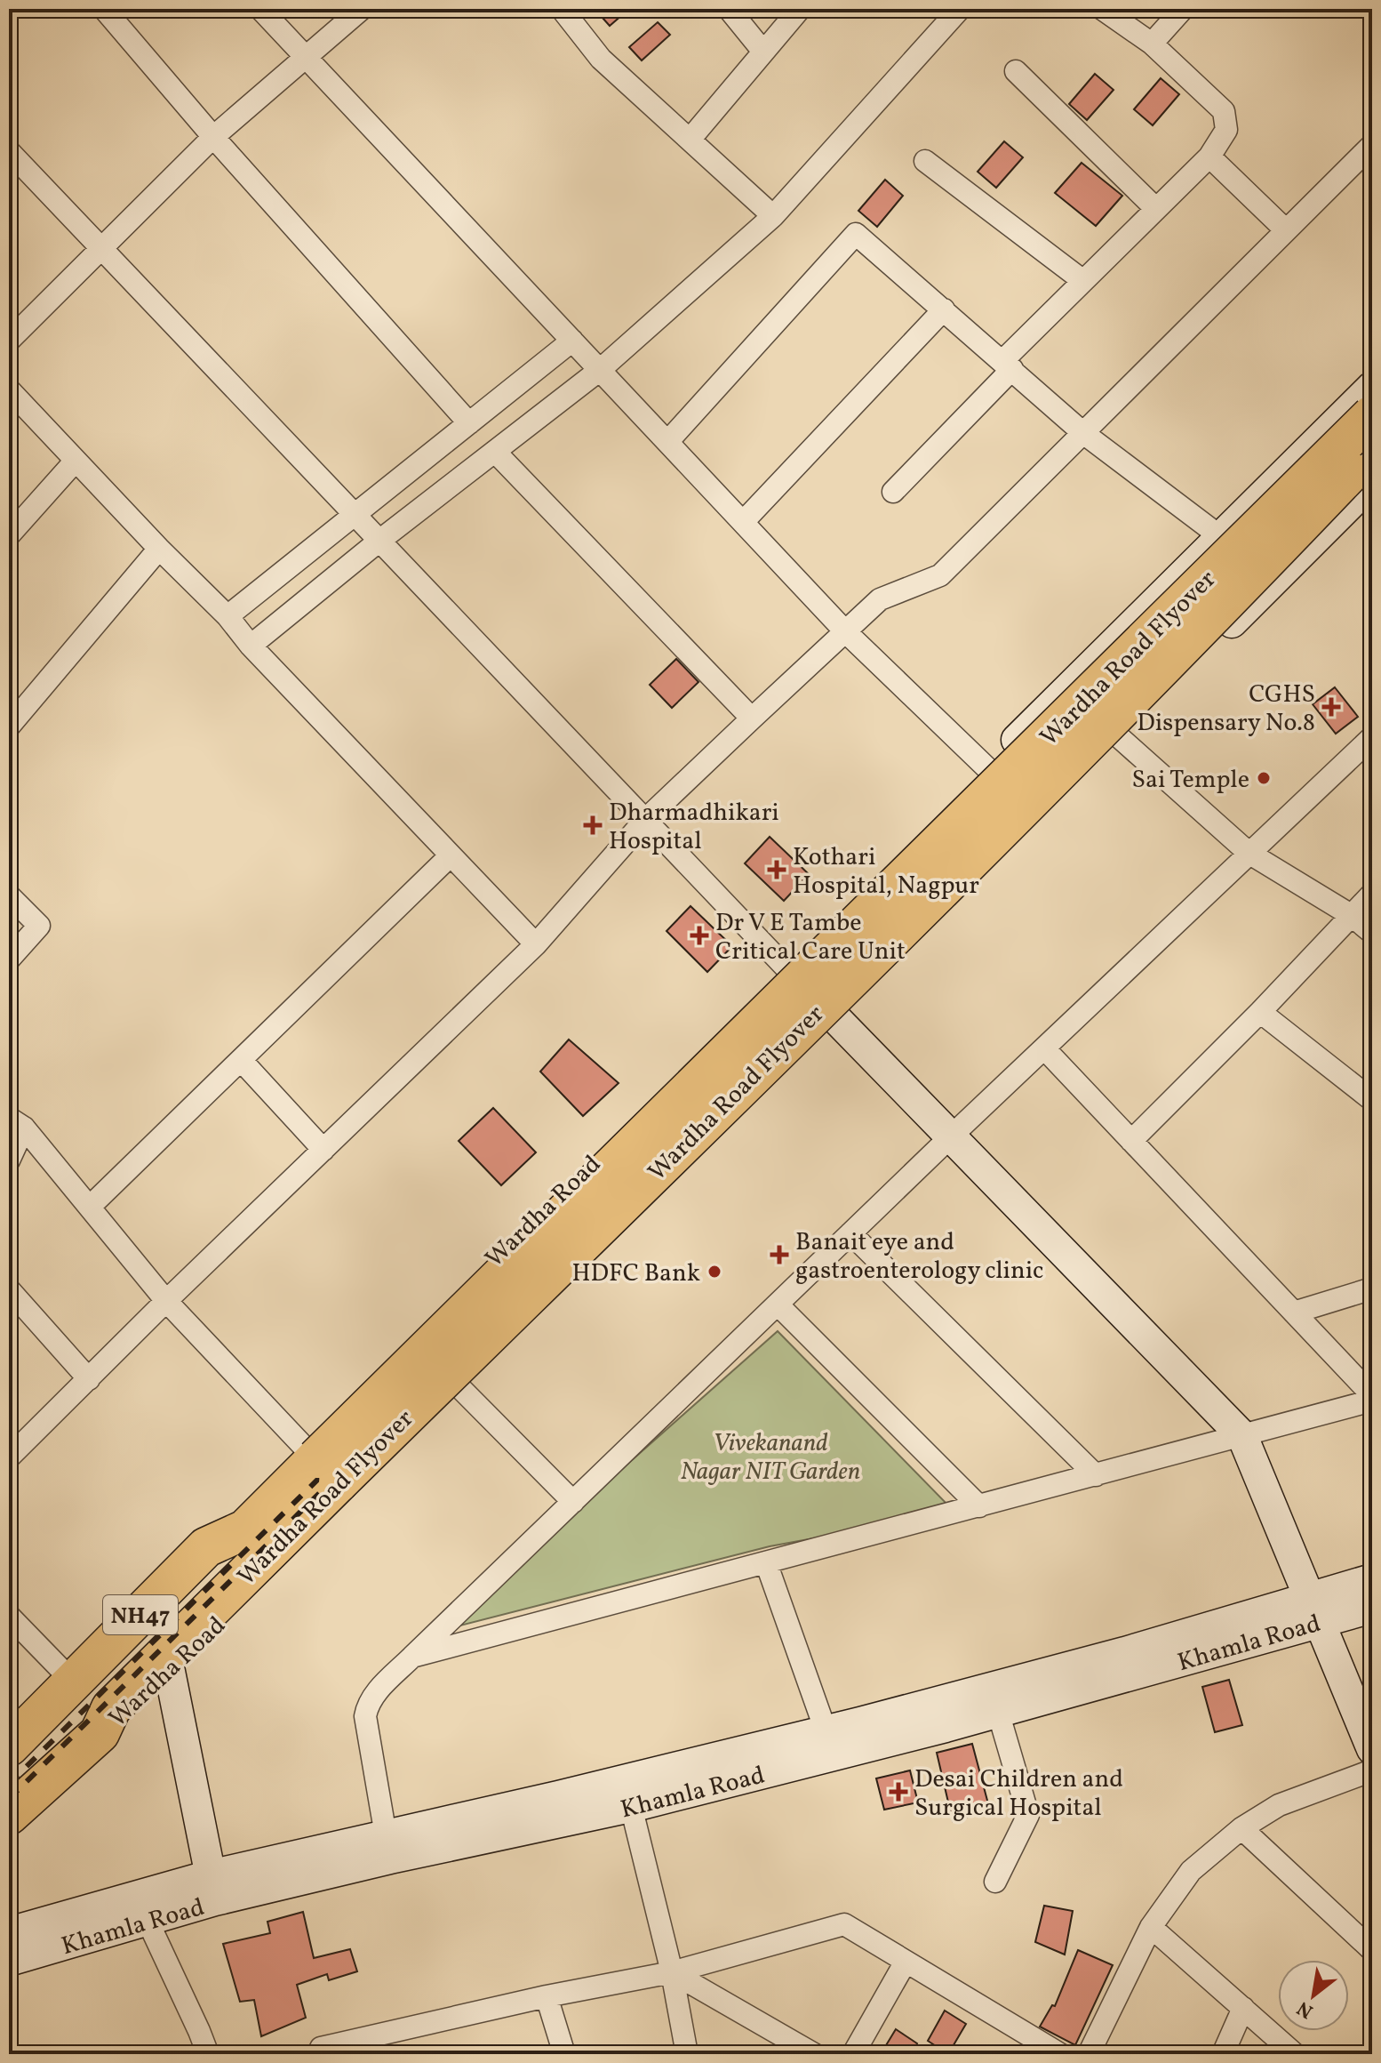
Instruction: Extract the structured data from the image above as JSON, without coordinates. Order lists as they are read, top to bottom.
{
  "streets": {
    "highway": ["Wardha Road Flyover", "Wardha Road", "NH47"],
    "street": ["Khamla Road"]
  },
  "crossings": [
    ["Wardha Road Flyover", "Wardha Road"],
    ["Wardha Road", "NH47"]
  ],
  "parks": ["Vivekanand Nagar NIT Garden"],
  "places": {
    "health": [
      "CGHS Dispensary No.8",
      "Dharmadhikari Hospital",
      "Kothari Hospital, Nagpur",
      "Dr V E Tambe Critical Care Unit",
      "Banait eye and gastroenterology clinic",
      "Desai Children and Surgical Hospital"
    ],
    "other": ["Sai Temple", "HDFC Bank"]
  },
  "north": "bottom left"
}
